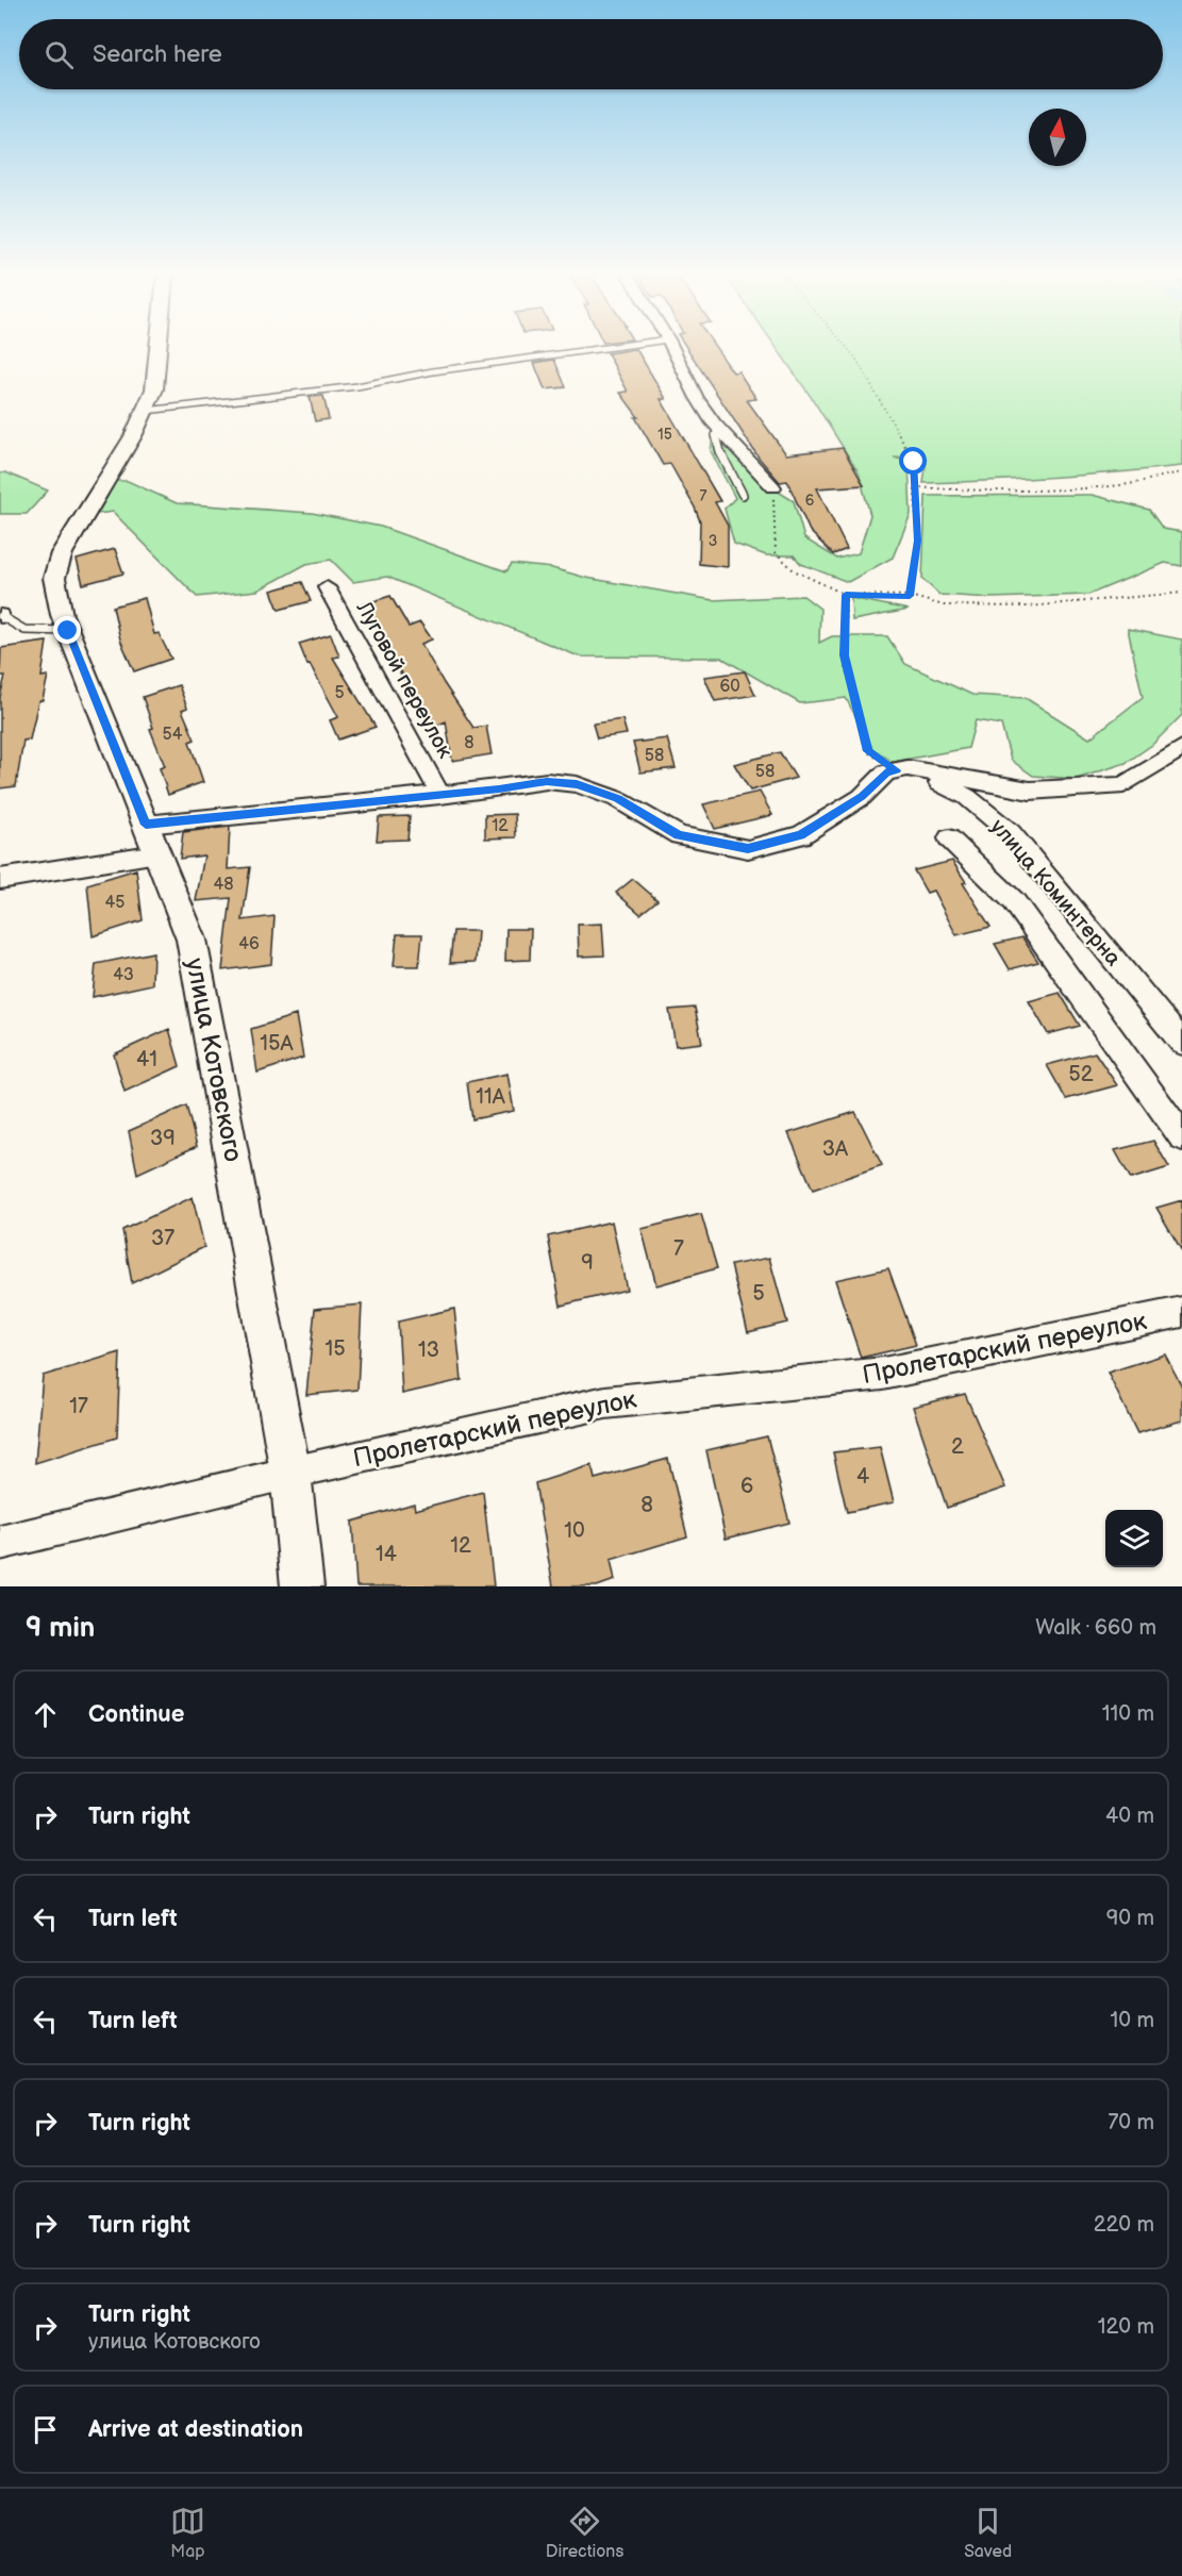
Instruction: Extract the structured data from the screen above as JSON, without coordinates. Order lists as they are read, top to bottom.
{
  "streets": {
    "street": [
      "Луговой переулок",
      "улица Коминтерна",
      "улица Котовского",
      "Пролетарский переулок"
    ]
  },
  "crossings": [
    ["улица Котовского", "Пролетарский переулок"]
  ],
  "house_numbers": [
    "15",
    "7",
    "6",
    "3",
    "60",
    "5",
    "54",
    "8",
    "58",
    "58",
    "12",
    "48",
    "45",
    "46",
    "43",
    "15А",
    "41",
    "52",
    "11А",
    "39",
    "3А",
    "37",
    "7",
    "9",
    "5",
    "15",
    "13",
    "17",
    "2",
    "4",
    "6",
    "8",
    "10",
    "12",
    "14"
  ],
  "north": "top",
  "page": {
    "search": "Search here",
    "heading": ["9 min", "Walk · 660 m"],
    "list": [
      ["Continue", "110 m"],
      ["Turn right", "40 m"],
      ["Turn left", "90 m"],
      ["Turn left", "10 m"],
      ["Turn right", "70 m"],
      ["Turn right", "220 m"],
      ["Turn right", "улица Котовского", "120 m"],
      "Arrive at destination"
    ],
    "nav": ["Map", "Directions", "Saved"]
  }
}
